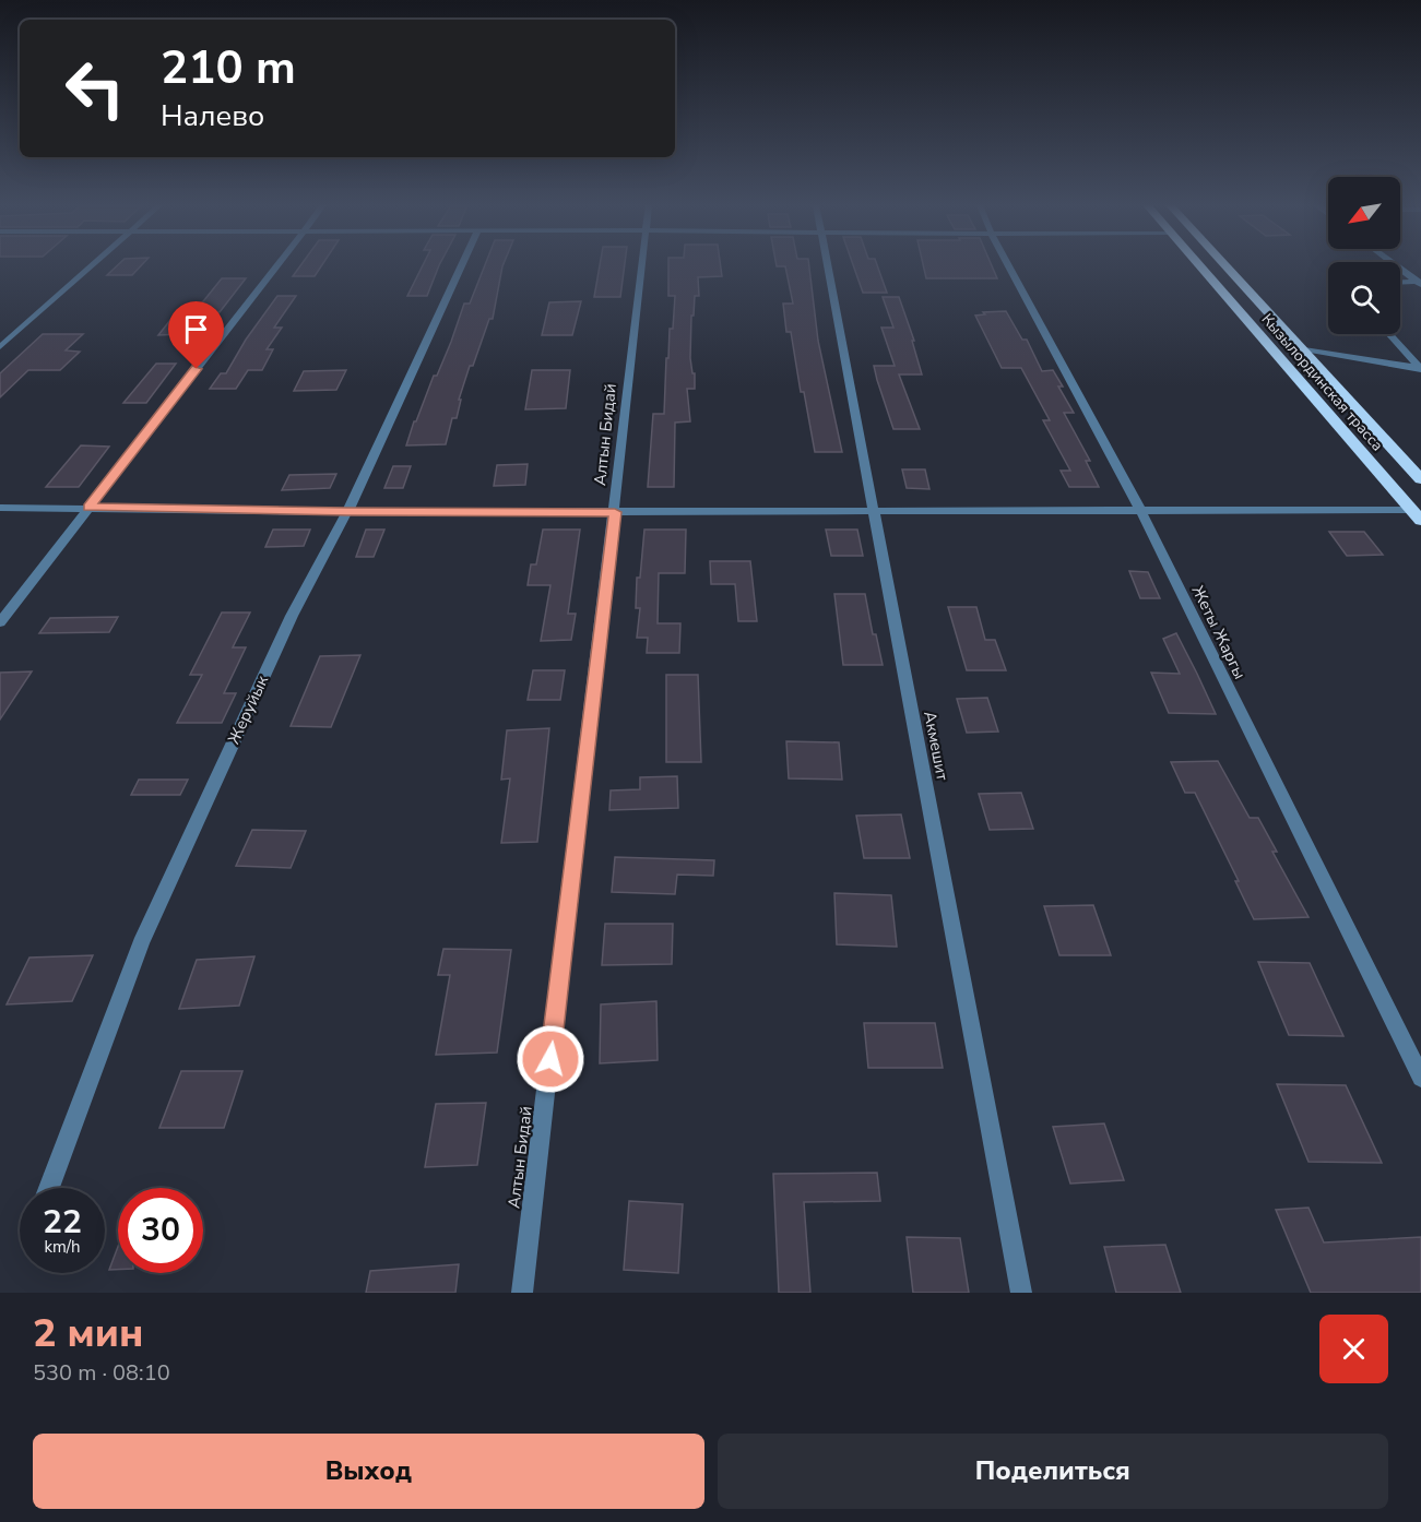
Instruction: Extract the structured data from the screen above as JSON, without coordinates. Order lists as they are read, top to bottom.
{
  "streets": {
    "highway": ["Кызылординская трасса"],
    "street": [
      "Алтын Бидай",
      "Жеты Жаргы",
      "Жеруйык",
      "Акмешит"
    ]
  },
  "north": "bottom left",
  "page": {
    "turn": ["210 m", "Налево"],
    "speed": "22 km/h",
    "limit": "30",
    "heading": ["2 мин", "530 m · 08:10"],
    "buttons": ["Выход", "Поделиться"]
  }
}
